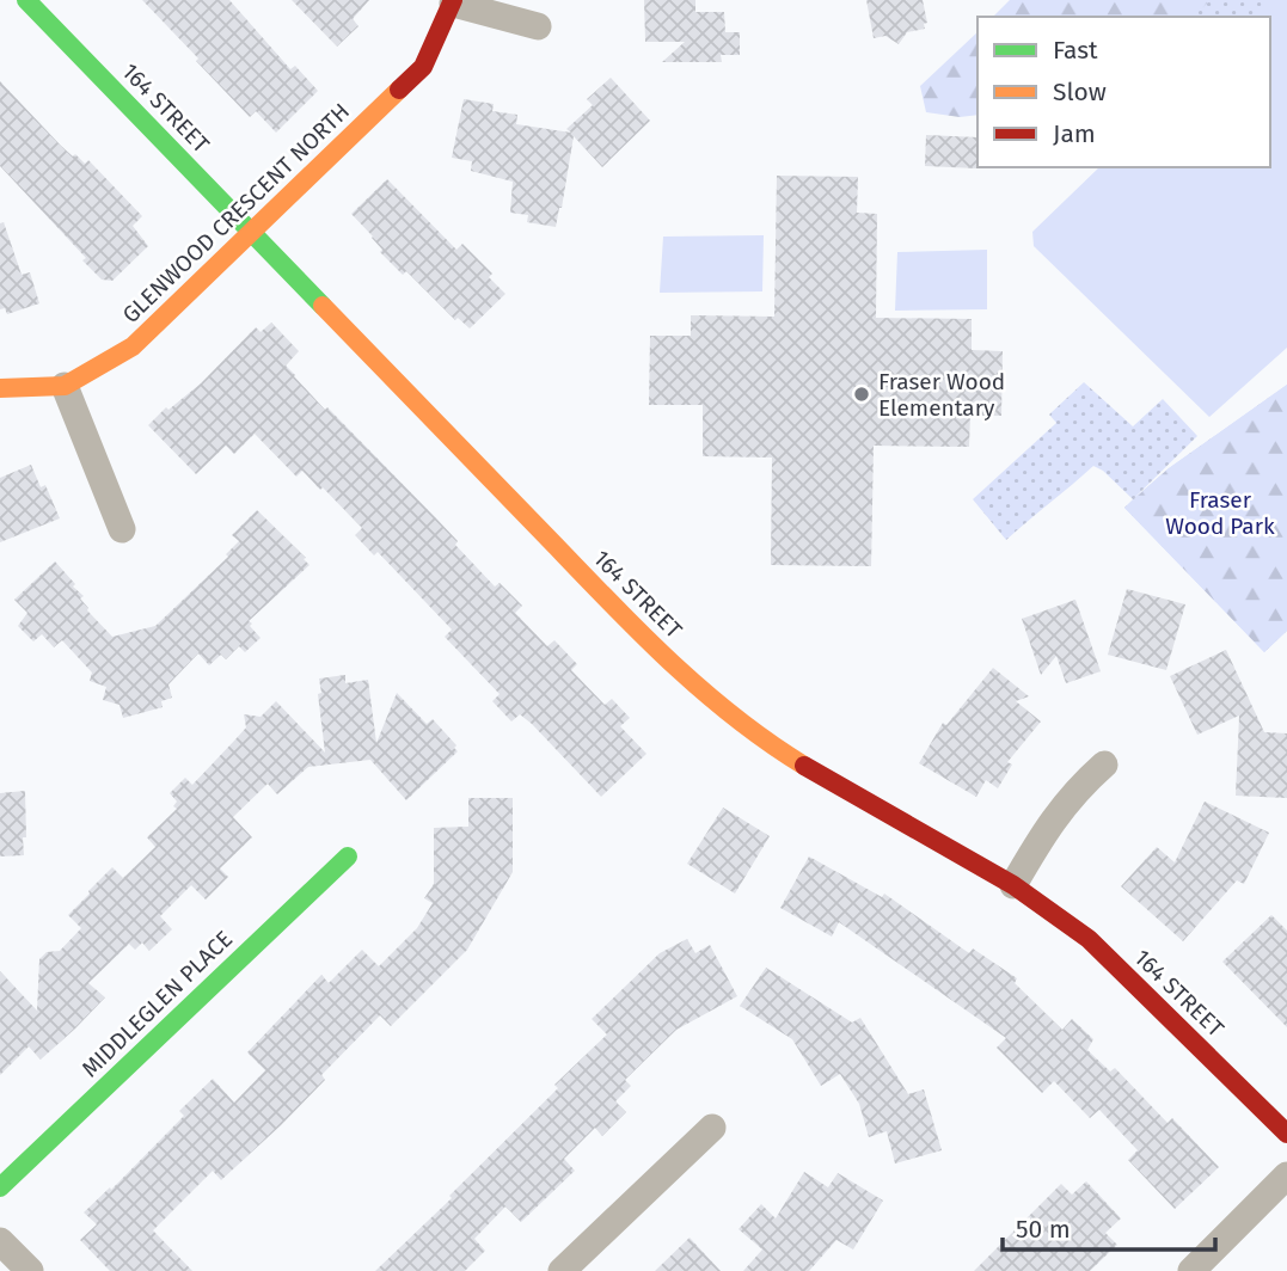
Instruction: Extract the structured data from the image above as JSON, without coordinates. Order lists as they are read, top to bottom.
{
  "streets": {
    "street": ["164 STREET", "GLENWOOD CRESCENT NORTH", "MIDDLEGLEN PLACE"]
  },
  "crossings": [
    ["164 STREET", "GLENWOOD CRESCENT NORTH"]
  ],
  "parks": ["Fraser Wood Park"],
  "places": ["Fraser Wood Elementary"],
  "legend": ["Fast", "Slow", "Jam"],
  "scale_bar": "50 m"
}
